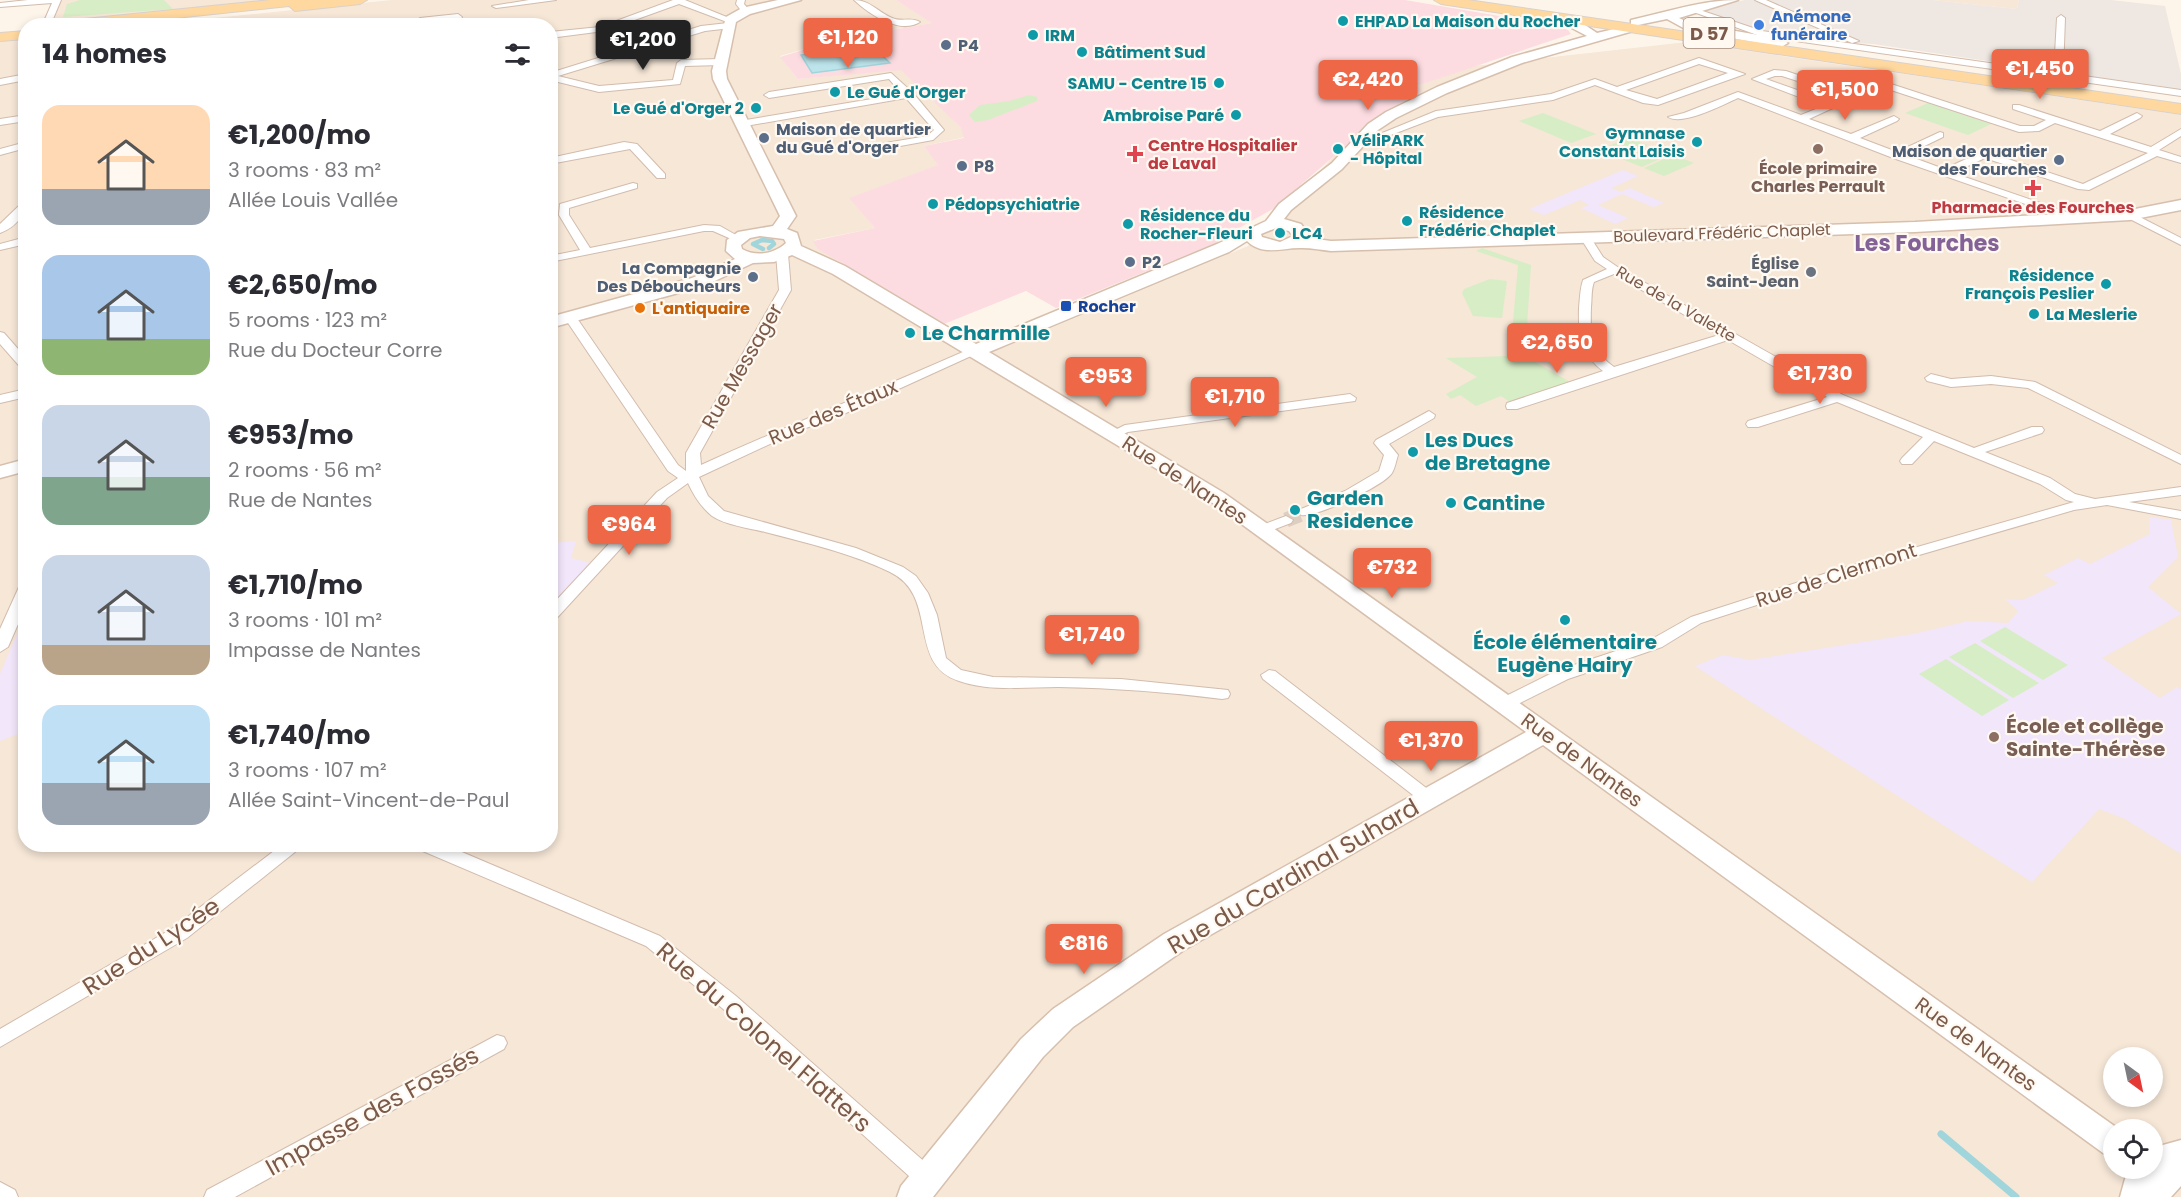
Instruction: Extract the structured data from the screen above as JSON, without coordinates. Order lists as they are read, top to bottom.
{
  "streets": {
    "main road": [
      "D 57",
      "Boulevard Frédéric Chaplet",
      "Rue de Nantes",
      "Rue du Cardinal Suhard"
    ],
    "street": [
      "Rue de la Valette",
      "Rue Messager",
      "Rue des Étaux",
      "Rue de Clermont",
      "Rue du Lycée",
      "Rue du Colonel Flatters",
      "Impasse des Fossés"
    ]
  },
  "crossings": [
    ["Boulevard Frédéric Chaplet", "Rue de la Valette"],
    ["Rue de la Valette", "Rue de Clermont"],
    ["Rue Messager", "Rue des Étaux"],
    ["Rue Messager", "Rue de Nantes"],
    ["Rue des Étaux", "Rue de Nantes"],
    ["Rue de Nantes", "Rue de Clermont"],
    ["Rue de Nantes", "Rue du Cardinal Suhard"],
    ["Rue du Cardinal Suhard", "Rue du Colonel Flatters"]
  ],
  "districts": ["Les Fourches"],
  "places": {
    "other": [
      "EHPAD La Maison du Rocher",
      "Anémone funéraire",
      "IRM",
      "P4",
      "Bâtiment Sud",
      "SAMU - Centre 15",
      "Le Gué d'Orger",
      "Le Gué d'Orger 2",
      "Ambroise Paré",
      "Maison de quartier du Gué d'Orger",
      "Gymnase Constant Laisis",
      "VéliPARK - Hôpital",
      "École primaire Charles Perrault",
      "Maison de quartier des Fourches",
      "P8",
      "Pédopsychiatrie",
      "Résidence Frédéric Chaplet",
      "Résidence du Rocher-Fleuri",
      "LC4",
      "P2",
      "Église Saint-Jean",
      "La Compagnie Des Déboucheurs",
      "Résidence François Peslier",
      "L'antiquaire",
      "La Meslerie",
      "Le Charmille",
      "Les Ducs de Bretagne",
      "Cantine",
      "Garden Residence",
      "École élémentaire Eugène Hairy",
      "École et collège Sainte-Thérèse"
    ],
    "health": ["Centre Hospitalier de Laval", "Pharmacie des Fourches"],
    "transit": ["Rocher"]
  },
  "north": "bottom right",
  "page": {
    "price": [
      "€1,120",
      "€1,200",
      "€1,450",
      "€2,420",
      "€1,500",
      "€2,650",
      "€1,730",
      "€953",
      "€1,710",
      "€964",
      "€732",
      "€1,740",
      "€1,370",
      "€816"
    ],
    "heading": "14 homes",
    "list": [
      {
        "name": "€1,200/mo",
        "note": "3 rooms · 83 m² · Allée Louis Vallée"
      },
      {
        "name": "€2,650/mo",
        "note": "5 rooms · 123 m² · Rue du Docteur Corre"
      },
      {
        "name": "€953/mo",
        "note": "2 rooms · 56 m² · Rue de Nantes"
      },
      {
        "name": "€1,710/mo",
        "note": "3 rooms · 101 m² · Impasse de Nantes"
      },
      {
        "name": "€1,740/mo",
        "note": "3 rooms · 107 m² · Allée Saint-Vincent-de-Paul"
      }
    ]
  }
}
